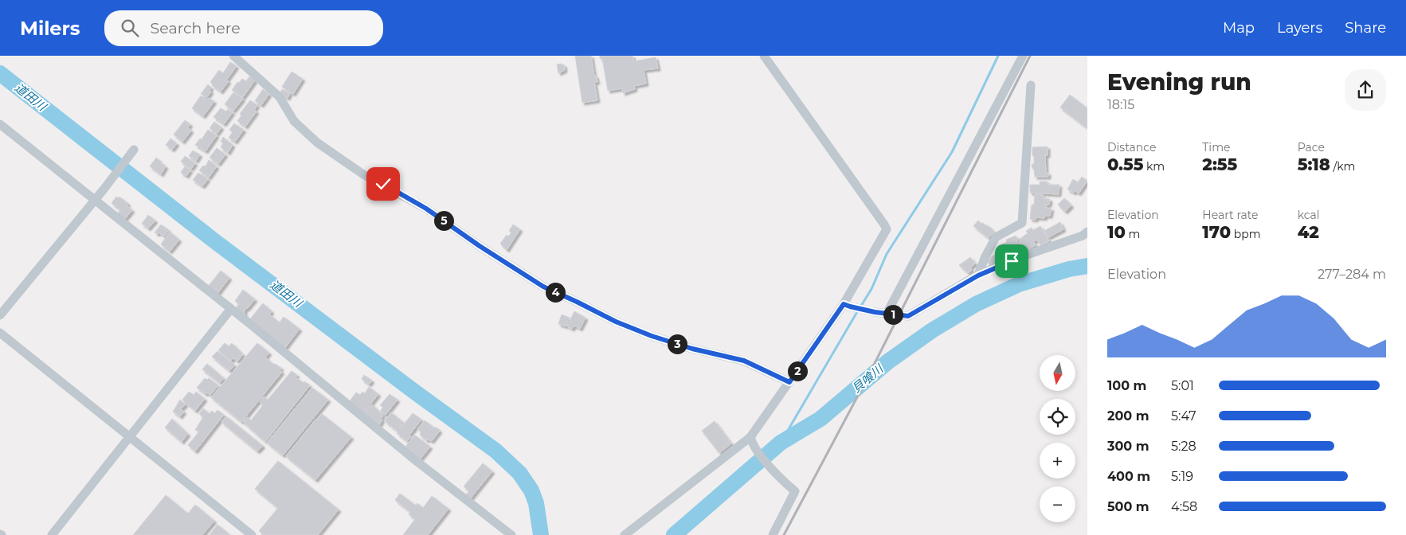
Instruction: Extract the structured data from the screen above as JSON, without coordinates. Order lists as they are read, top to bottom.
{
  "water": ["道田川", "貝喰川"],
  "north": "bottom",
  "page": {
    "header": "Milers",
    "search": "Search here",
    "nav": ["Map", "Layers", "Share"],
    "heading": ["Evening run", "18:15"],
    "stats": [
      ["Distance", "0.55 km"],
      ["Time", "2:55"],
      ["Pace", "5:18 /km"],
      ["Elevation", "10 m"],
      ["Heart rate", "170 bpm"],
      ["kcal", "42"]
    ],
    "pins": [
      "5",
      "4",
      "1",
      "3",
      "2"
    ],
    "chart": ["Elevation", "277–284 m"],
    "map_buttons": ["+", "−"],
    "list": [
      {
        "name": "100 m",
        "note": "5:01"
      },
      {
        "name": "200 m",
        "note": "5:47"
      },
      {
        "name": "300 m",
        "note": "5:28"
      },
      {
        "name": "400 m",
        "note": "5:19"
      },
      {
        "name": "500 m",
        "note": "4:58"
      }
    ]
  }
}
